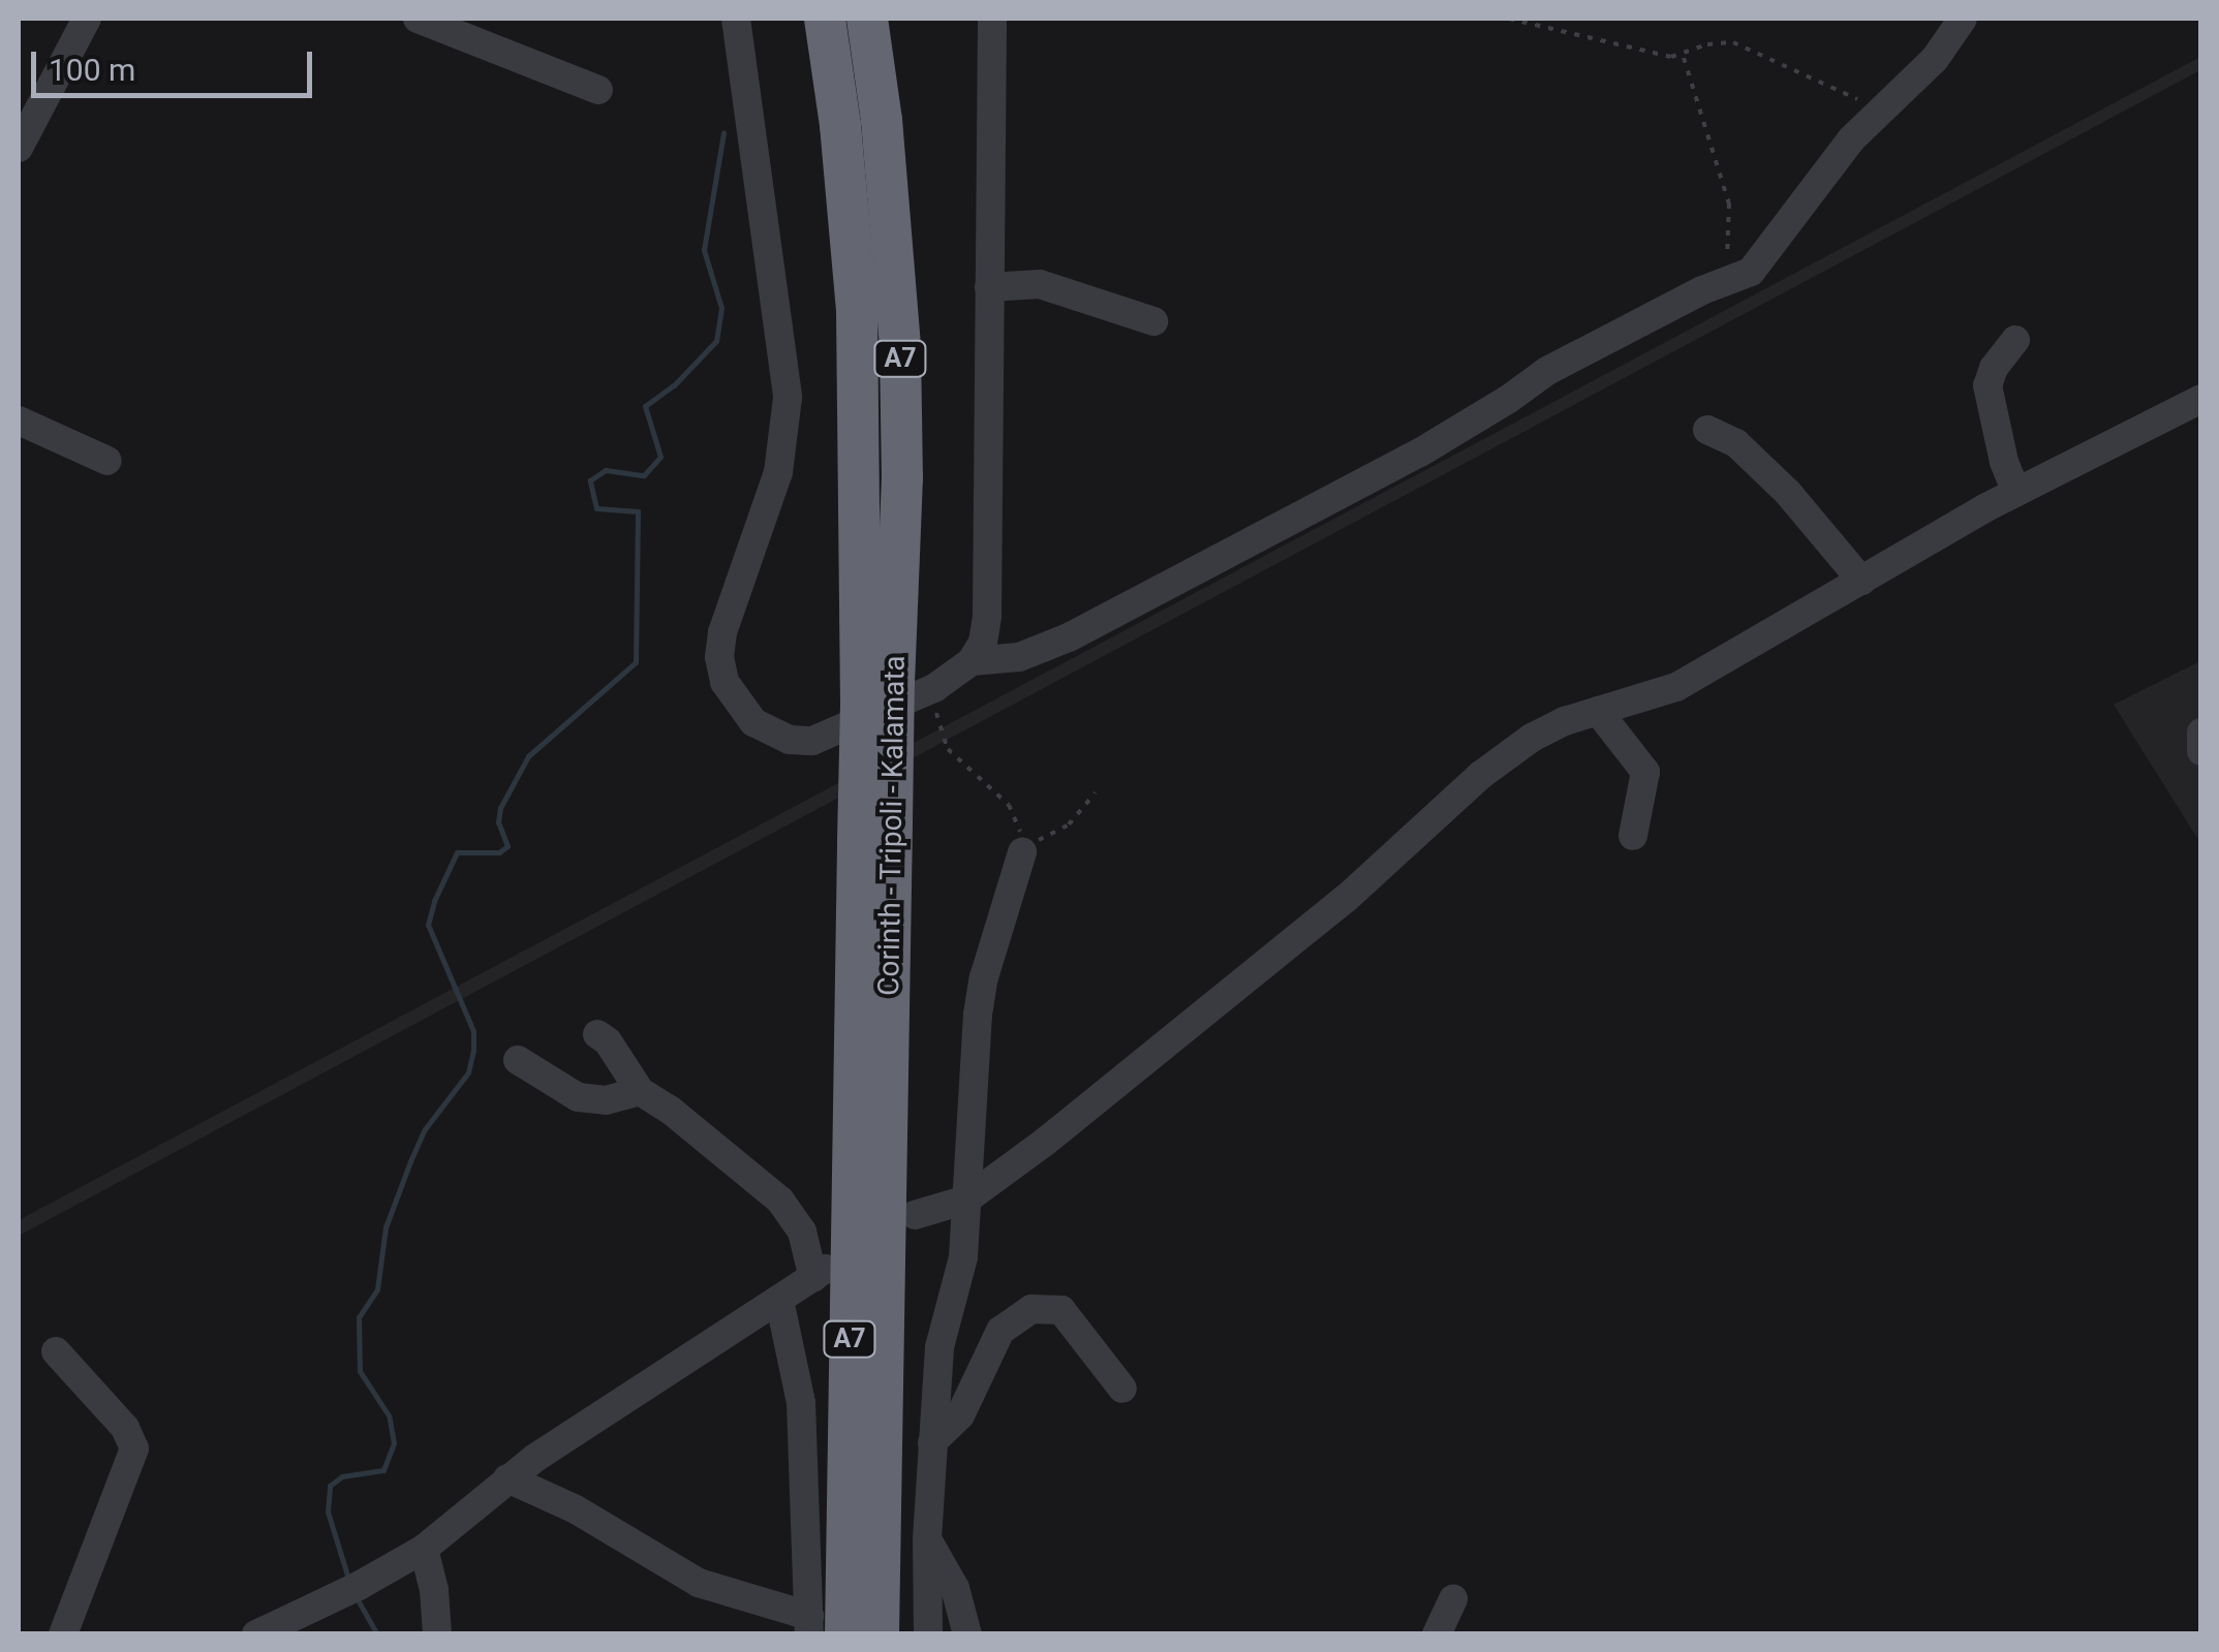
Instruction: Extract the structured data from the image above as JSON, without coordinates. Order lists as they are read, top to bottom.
{
  "streets": {
    "highway": ["Α7", "Corinth - Tripoli - Kalamata"]
  },
  "scale_bar": "100 m"
}
